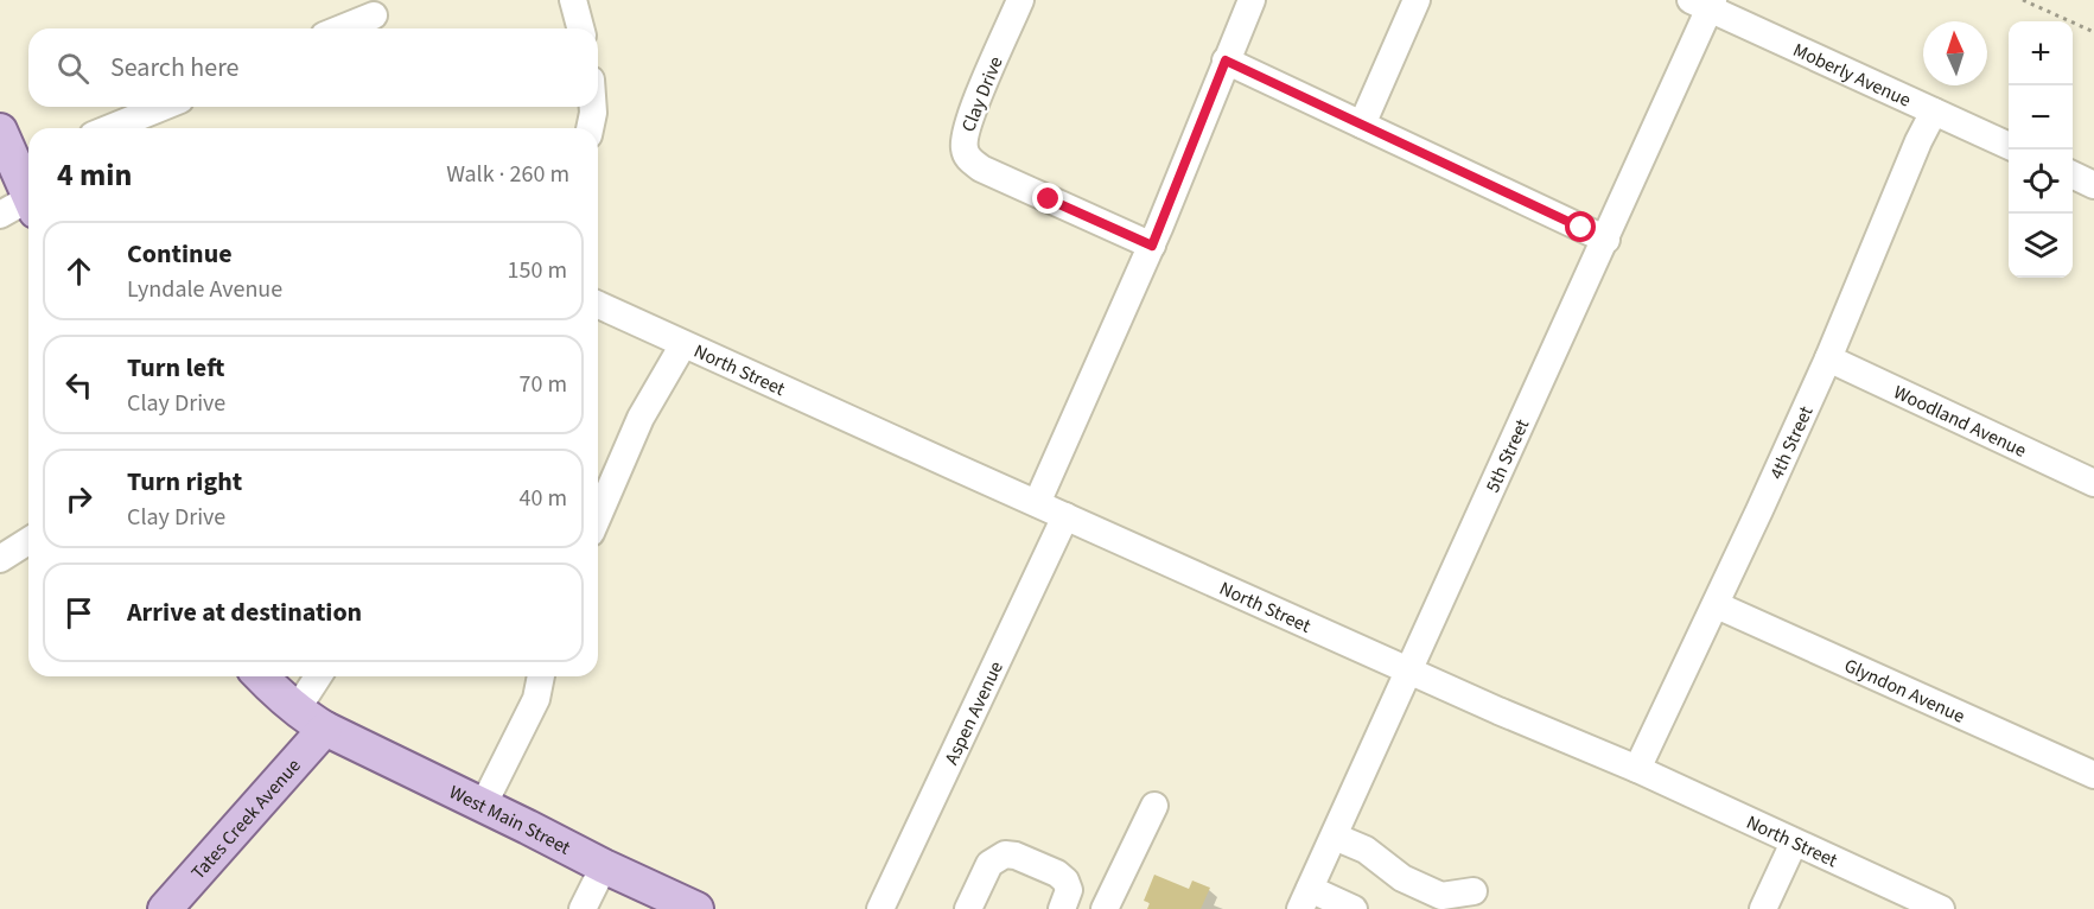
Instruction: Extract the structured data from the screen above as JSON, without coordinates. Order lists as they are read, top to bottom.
{
  "streets": {
    "main road": ["Tates Creek Avenue", "West Main Street"],
    "street": [
      "Moberly Avenue",
      "Clay Drive",
      "North Street",
      "Woodland Avenue",
      "4th Street",
      "5th Street",
      "Glyndon Avenue",
      "Aspen Avenue"
    ]
  },
  "crossings": [
    ["Moberly Avenue", "4th Street"],
    ["Moberly Avenue", "5th Street"],
    ["North Street", "4th Street"],
    ["North Street", "5th Street"],
    ["North Street", "Aspen Avenue"],
    ["Woodland Avenue", "4th Street"],
    ["4th Street", "Glyndon Avenue"],
    ["Tates Creek Avenue", "West Main Street"]
  ],
  "north": "top",
  "page": {
    "map_buttons": ["+", "−"],
    "search": "Search here",
    "heading": ["4 min", "Walk · 260 m"],
    "list": [
      ["Continue", "Lyndale Avenue", "150 m"],
      ["Turn left", "Clay Drive", "70 m"],
      ["Turn right", "Clay Drive", "40 m"],
      "Arrive at destination"
    ]
  }
}
